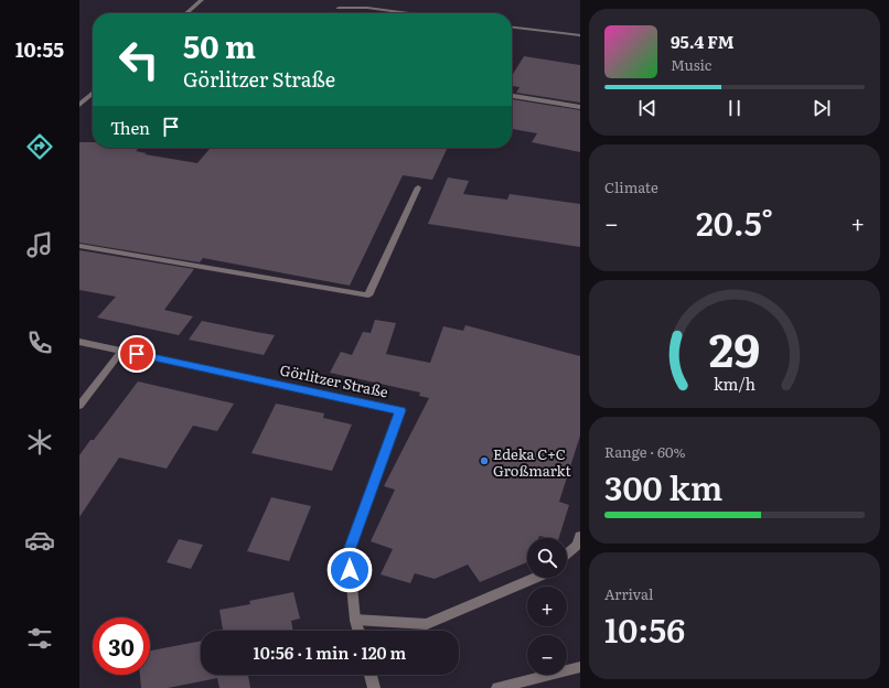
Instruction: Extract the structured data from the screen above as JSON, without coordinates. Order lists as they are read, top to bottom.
{
  "streets": {
    "street": ["Görlitzer Straße"]
  },
  "places": ["Edeka C+C Großmarkt"],
  "page": {
    "tabs": "10:55",
    "turn": ["50 m", "Görlitzer Straße"],
    "song": ["95.4 FM", "Music"],
    "then": "Then",
    "tile": [
      "Climate",
      ["Range · 60%", "300 km"],
      ["Arrival", "10:56"]
    ],
    "heat": ["−", "20.5°", "+"],
    "map_buttons": ["+", "−"],
    "limit": "30",
    "trip": "10:56 · 1 min · 120 m",
    "gauge": ["29", "km/h"]
  }
}
